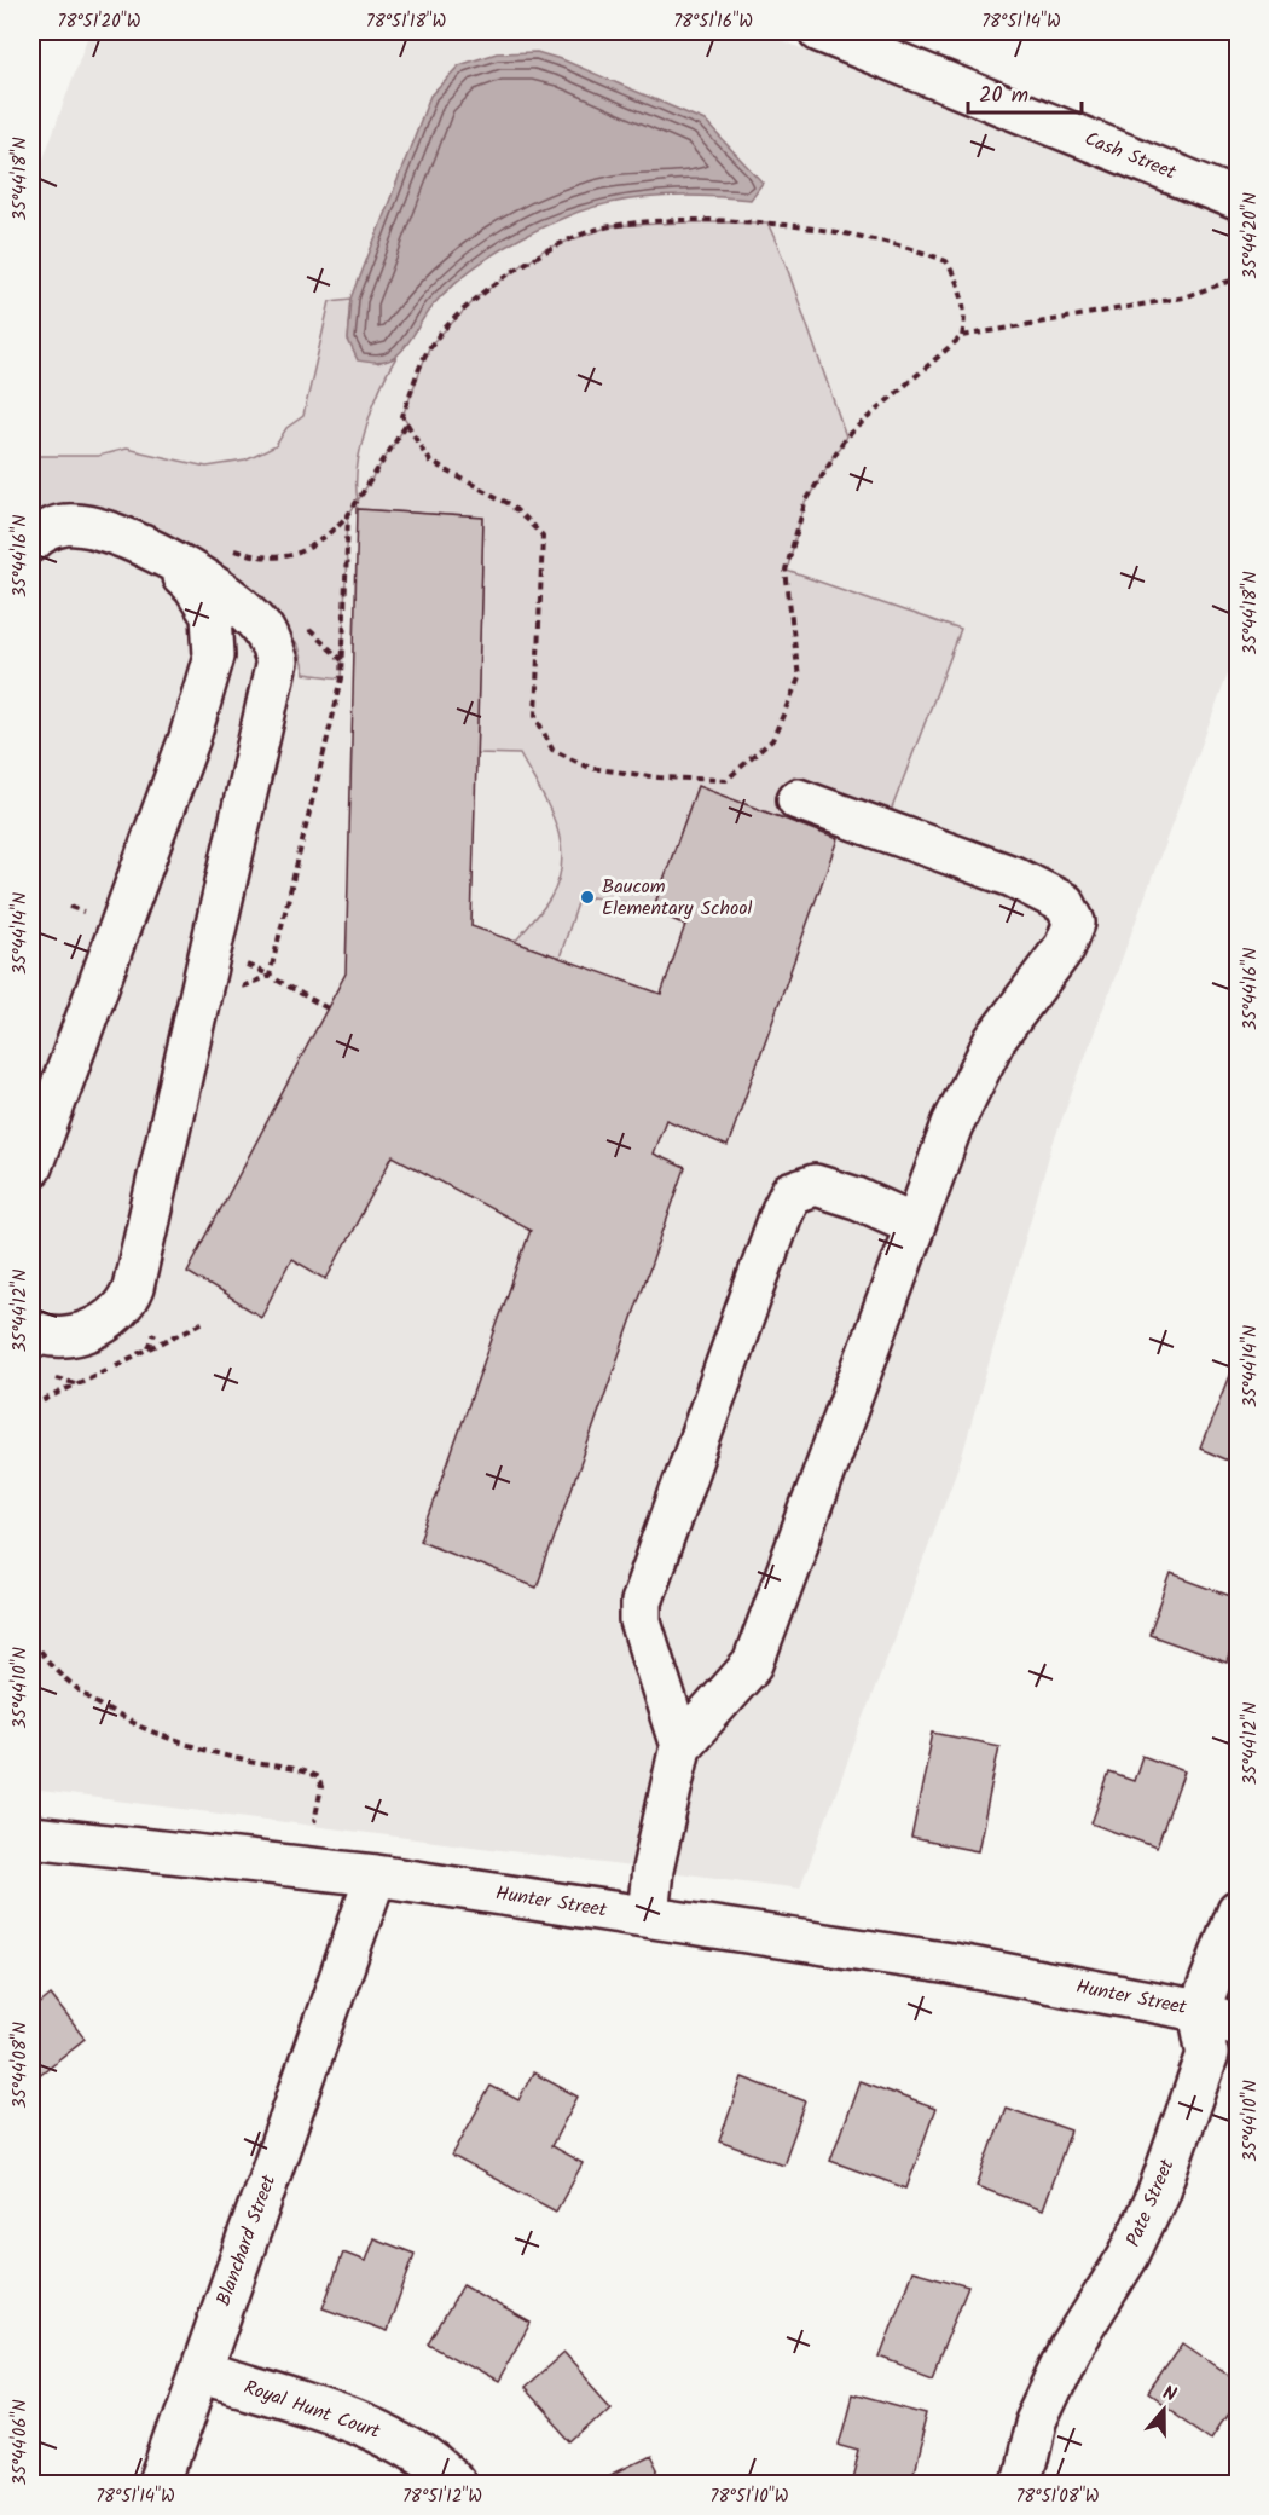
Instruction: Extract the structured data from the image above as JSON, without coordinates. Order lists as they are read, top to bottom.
{
  "streets": {
    "street": [
      "Cash Street",
      "Hunter Street",
      "Pate Street",
      "Blanchard Street",
      "Royal Hunt Court"
    ]
  },
  "crossings": [
    ["Hunter Street", "Pate Street"],
    ["Hunter Street", "Blanchard Street"],
    ["Blanchard Street", "Royal Hunt Court"]
  ],
  "places": ["Baucom Elementary School"],
  "scale_bar": "20 m",
  "north": "top",
  "coordinates": [
    "78°51'20\"W",
    "78°51'18\"W",
    "78°51'16\"W",
    "78°51'14\"W",
    "35°44'18\"N",
    "35°44'20\"N",
    "35°44'16\"N",
    "35°44'14\"N",
    "35°44'12\"N",
    "35°44'10\"N",
    "35°44'08\"N",
    "35°44'06\"N",
    "78°51'12\"W",
    "78°51'10\"W",
    "78°51'08\"W"
  ]
}
